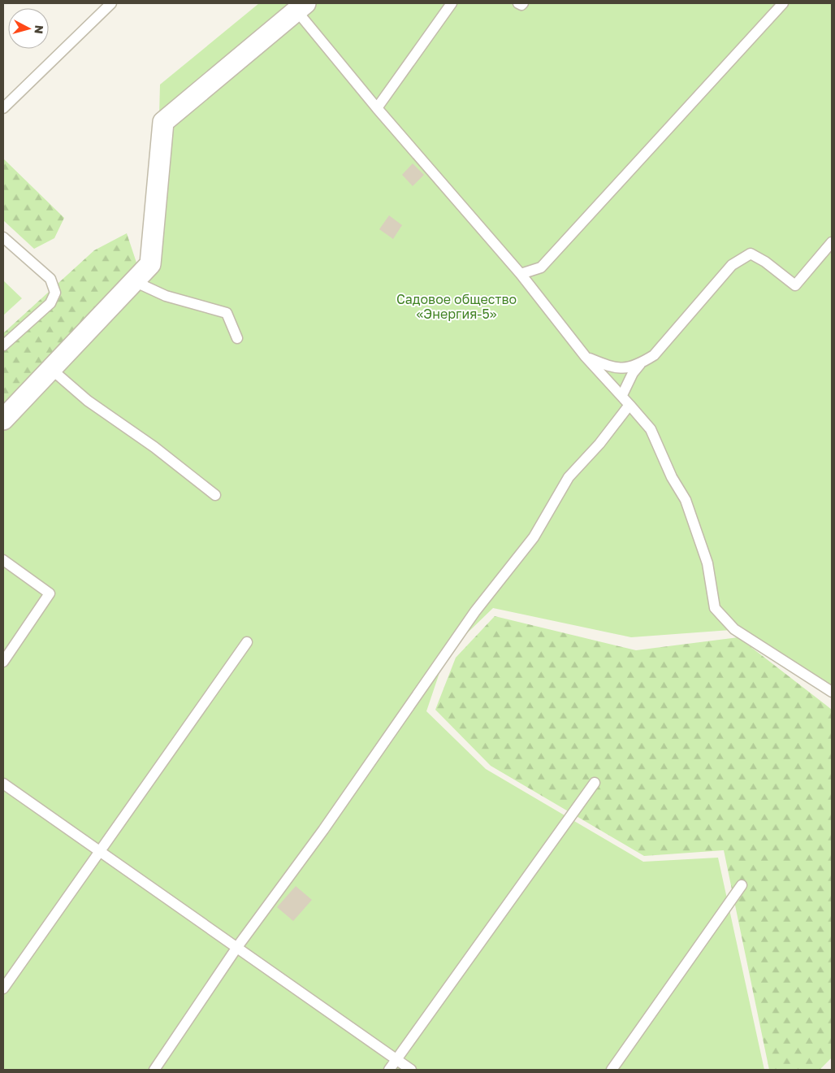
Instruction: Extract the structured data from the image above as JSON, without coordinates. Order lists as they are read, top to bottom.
{
  "parks": ["Садовое общество «Энергия-5»"],
  "north": "right"
}
